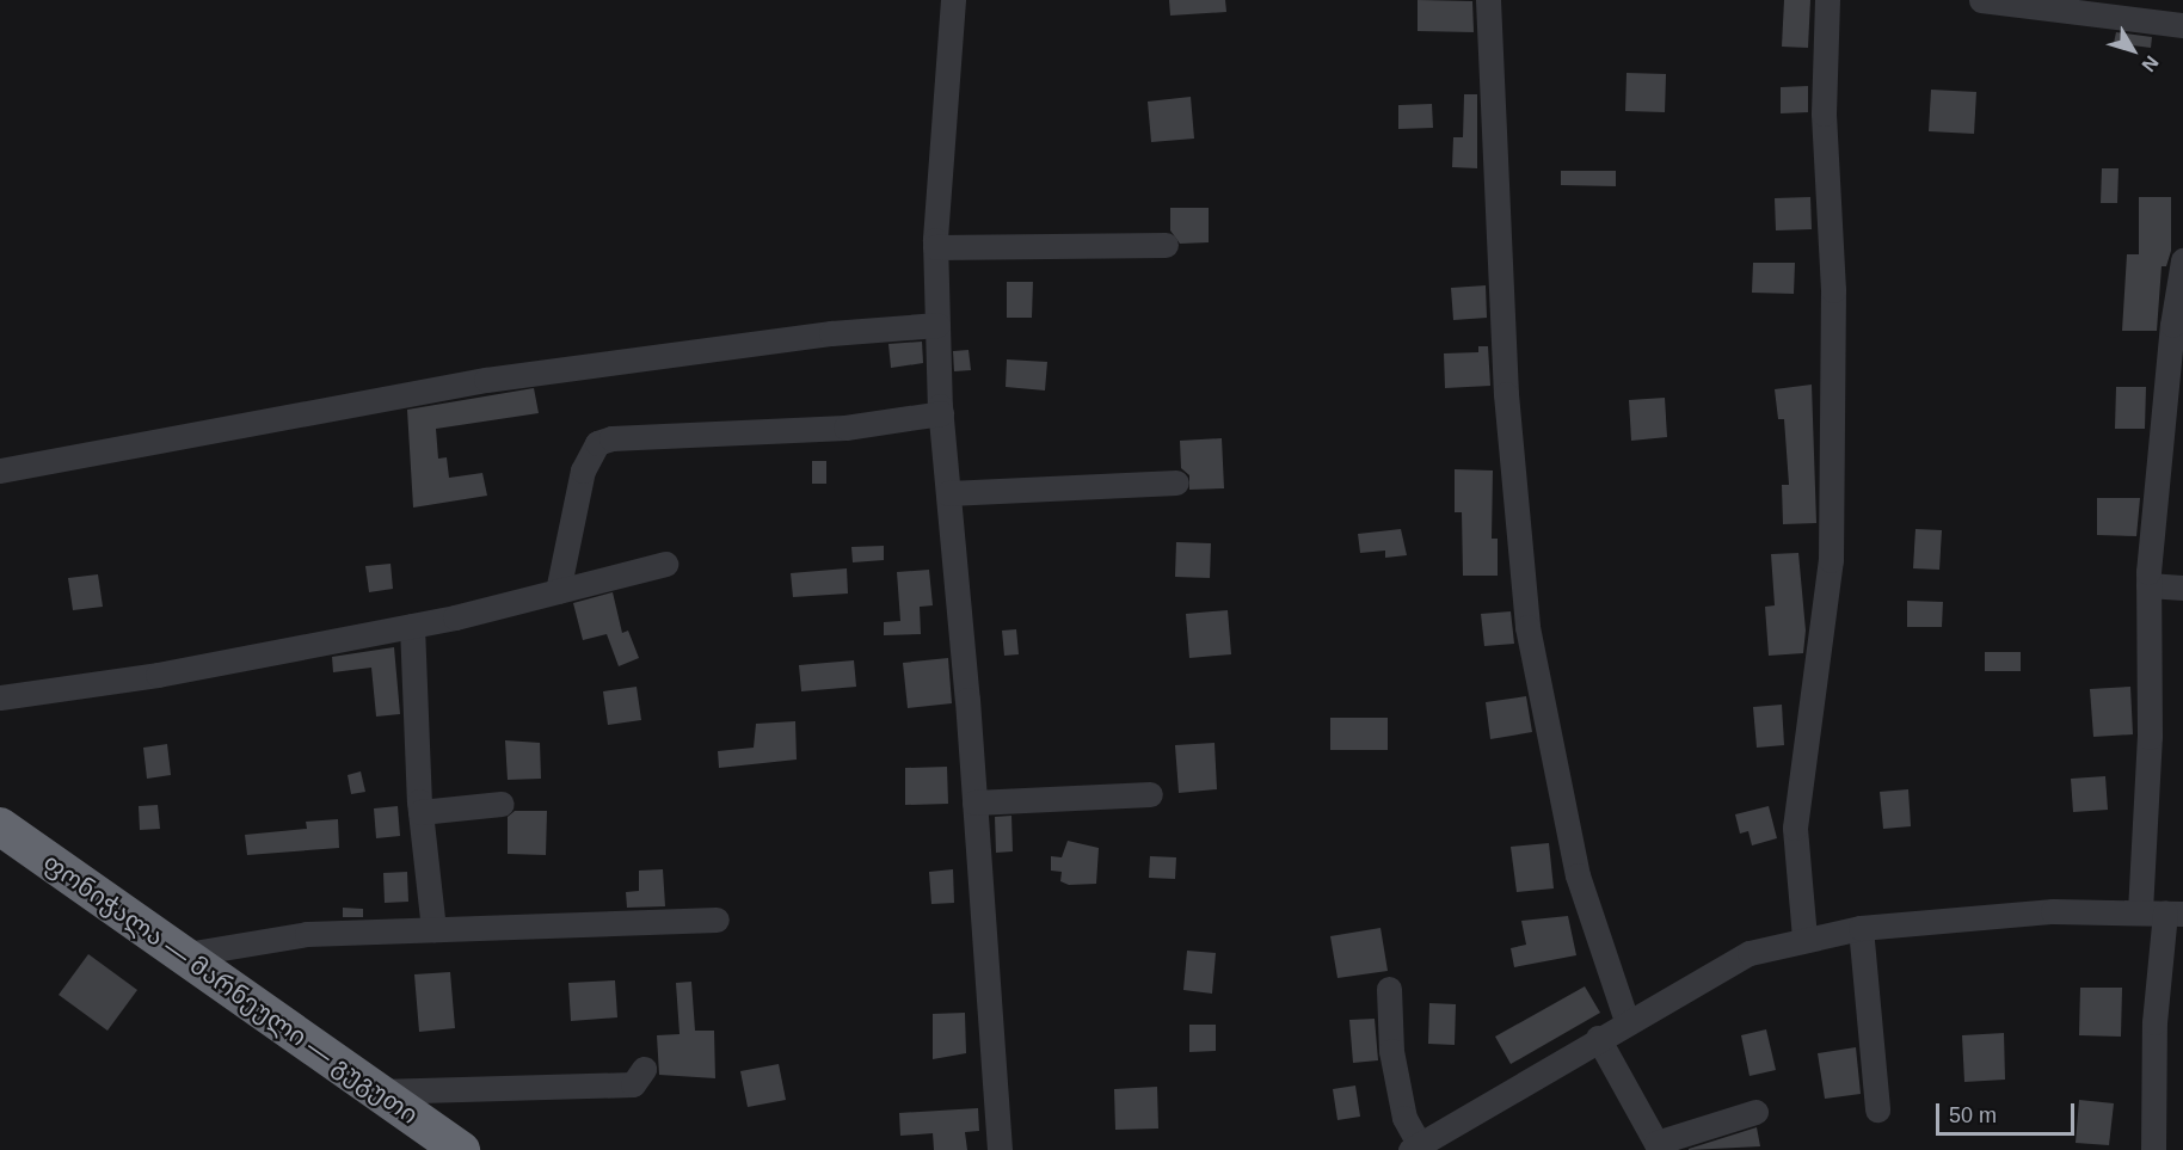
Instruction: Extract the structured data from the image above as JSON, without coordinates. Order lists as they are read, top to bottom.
{
  "streets": {
    "highway": ["ფონიჭალა — მარნეული — გუგუთი"]
  },
  "scale_bar": "50 m",
  "north": "bottom right"
}
